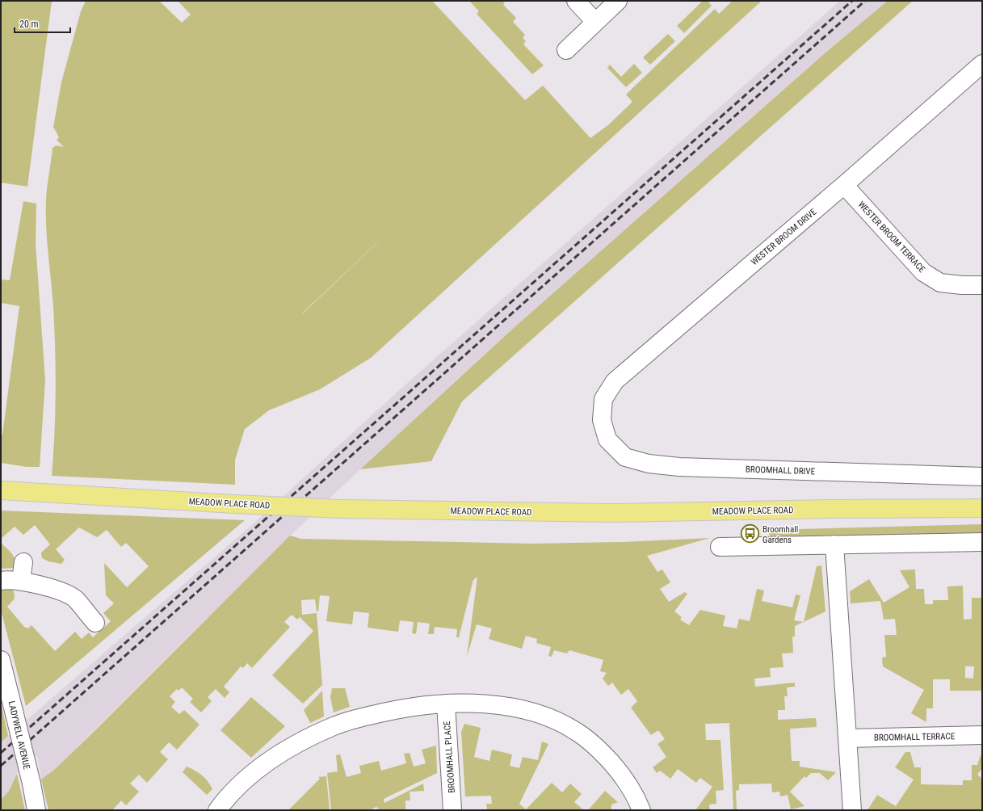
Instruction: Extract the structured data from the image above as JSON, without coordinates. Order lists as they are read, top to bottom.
{
  "streets": {
    "main road": ["MEADOW PLACE ROAD"],
    "street": [
      "WESTER BROOM DRIVE",
      "WESTER BROOM TERRACE",
      "BROOMHALL DRIVE",
      "LADYWELL AVENUE",
      "BROOMHALL TERRACE",
      "BROOMHALL PLACE"
    ]
  },
  "crossings": [
    ["WESTER BROOM DRIVE", "WESTER BROOM TERRACE"],
    ["WESTER BROOM DRIVE", "BROOMHALL DRIVE"]
  ],
  "places": {
    "bus stop": ["Broomhall Gardens"]
  },
  "scale_bar": "20 m"
}
